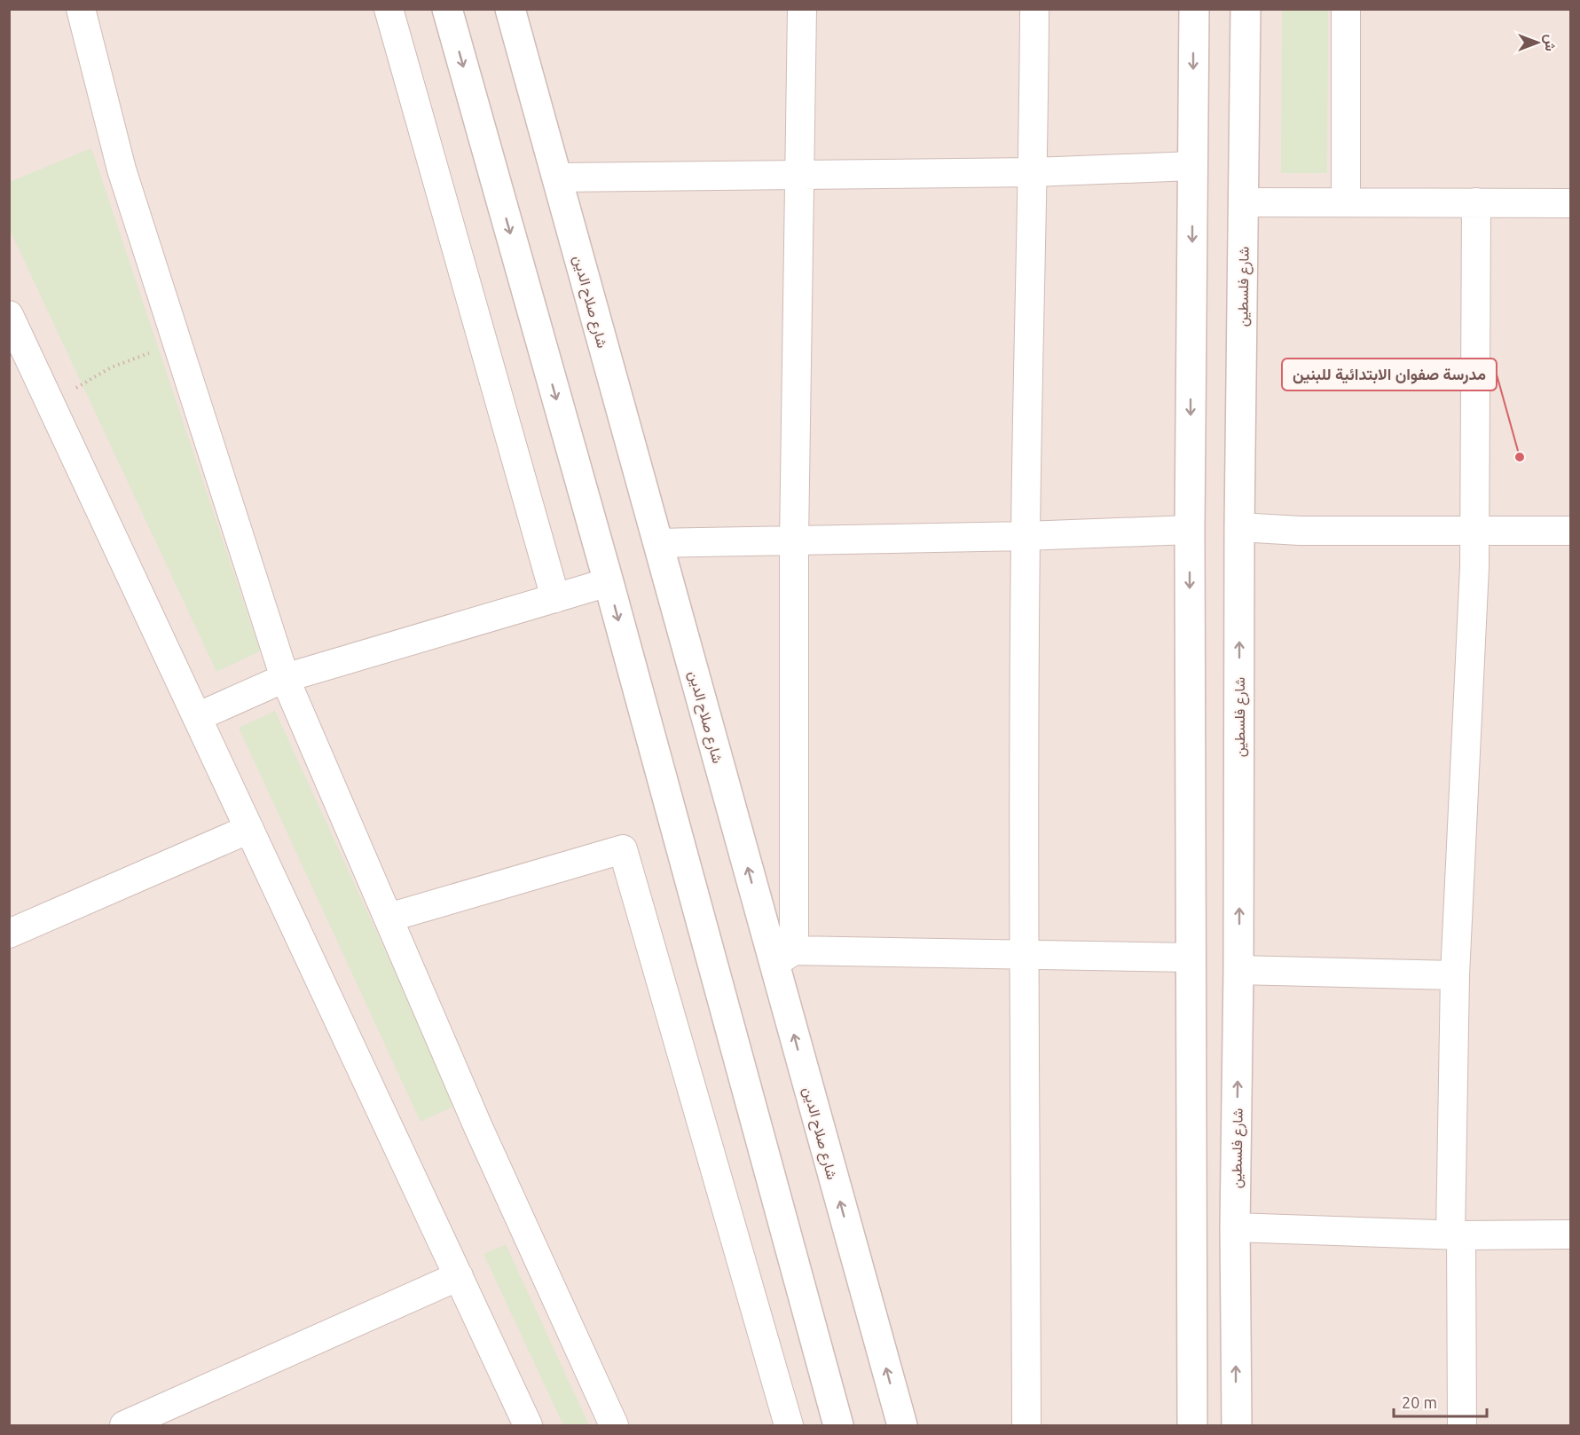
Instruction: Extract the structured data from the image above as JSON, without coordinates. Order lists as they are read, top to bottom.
{
  "streets": {
    "street": ["شارع فلسطين", "شارع صلاح الدين"]
  },
  "places": ["مدرسة صفوان الابتدائية للبنين"],
  "scale_bar": "20 m",
  "north": "right"
}
